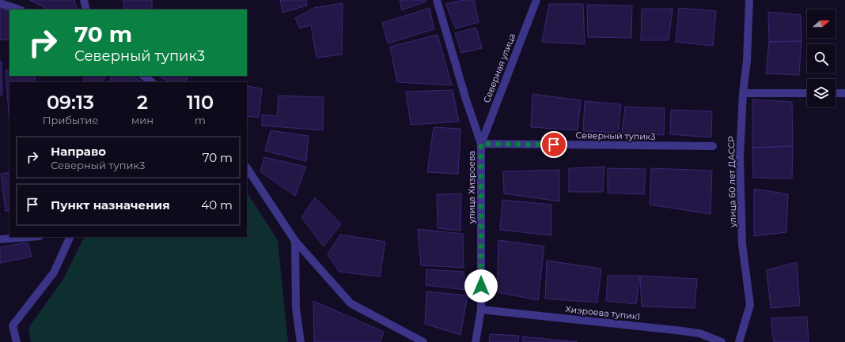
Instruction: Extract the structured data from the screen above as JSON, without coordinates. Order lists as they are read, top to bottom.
{
  "streets": {
    "street": [
      "Северная улица",
      "Северный тупик3",
      "улица 60 лет ДАССР",
      "улица Хизроева",
      "Хиэроева тупик1"
    ]
  },
  "crossings": [
    ["Северная улица", "Северный тупик3"],
    ["Северная улица", "улица Хизроева"],
    ["Северный тупик3", "улица Хизроева"],
    ["улица Хизроева", "Хиэроева тупик1"]
  ],
  "north": "right",
  "page": {
    "turn": ["70 m", "Северный тупик3"],
    "eta": [
      "09:13",
      "Прибытие",
      "2",
      "мин",
      "110",
      "m"
    ],
    "list": [
      {
        "name": "Направо",
        "note": "Северный тупик3",
        "value": "70 m"
      },
      {
        "name": "Пункт назначения",
        "value": "40 m"
      }
    ]
  }
}
